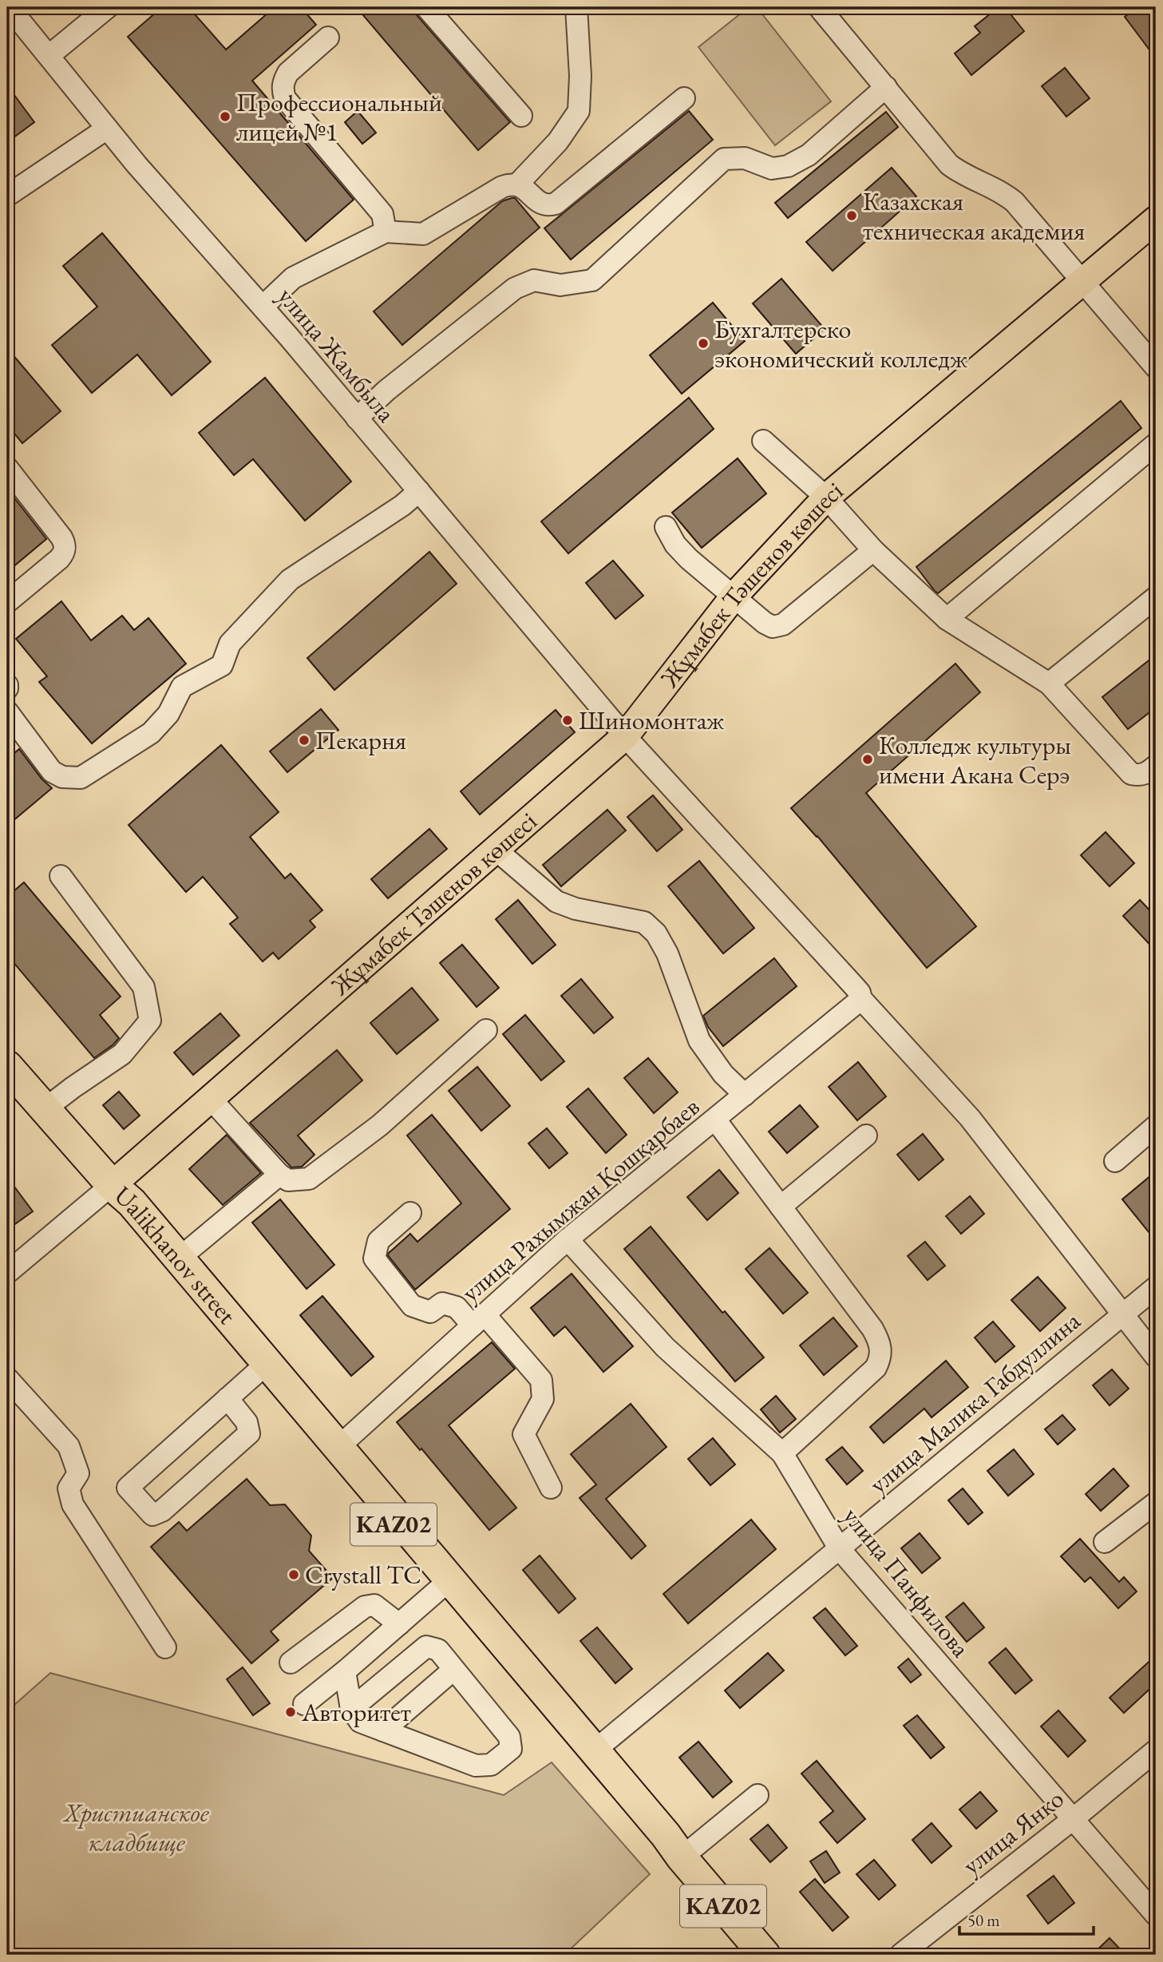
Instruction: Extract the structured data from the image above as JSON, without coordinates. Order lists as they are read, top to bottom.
{
  "streets": {
    "highway": ["Ualikhanov street", "KАZ02"],
    "main road": ["Жұмабек Тәшенов көшесі"],
    "street": [
      "улица Жамбыла",
      "улица Рахымжан Қошқарбаев",
      "улица Малика Габдуллина",
      "улица Панфилова",
      "улица Янко"
    ]
  },
  "crossings": [
    ["улица Жамбыла", "Жұмабек Тәшенов көшесі"],
    ["улица Жамбыла", "улица Рахымжан Қошқарбаев"],
    ["улица Жамбыла", "улица Малика Габдуллина"],
    ["Жұмабек Тәшенов көшесі", "Ualikhanov street"],
    ["Жұмабек Тәшенов көшесі", "KАZ02"],
    ["улица Рахымжан Қошқарбаев", "Ualikhanov street"],
    ["улица Рахымжан Қошқарбаев", "KАZ02"],
    ["улица Рахымжан Қошқарбаев", "улица Панфилова"],
    ["Ualikhanov street", "KАZ02"],
    ["улица Малика Габдуллина", "KАZ02"],
    ["улица Малика Габдуллина", "улица Панфилова"],
    ["улица Панфилова", "улица Янко"]
  ],
  "parks": ["Христианское кладбище"],
  "places": [
    "Профессиональный лицей №1",
    "Казахская техническая академия",
    "Бухгалтерско экономический колледж",
    "Шиномонтаж",
    "Пекарня",
    "Колледж культуры имени Акана Серэ",
    "Crystall TC",
    "Авторитет"
  ],
  "scale_bar": "50 m"
}
